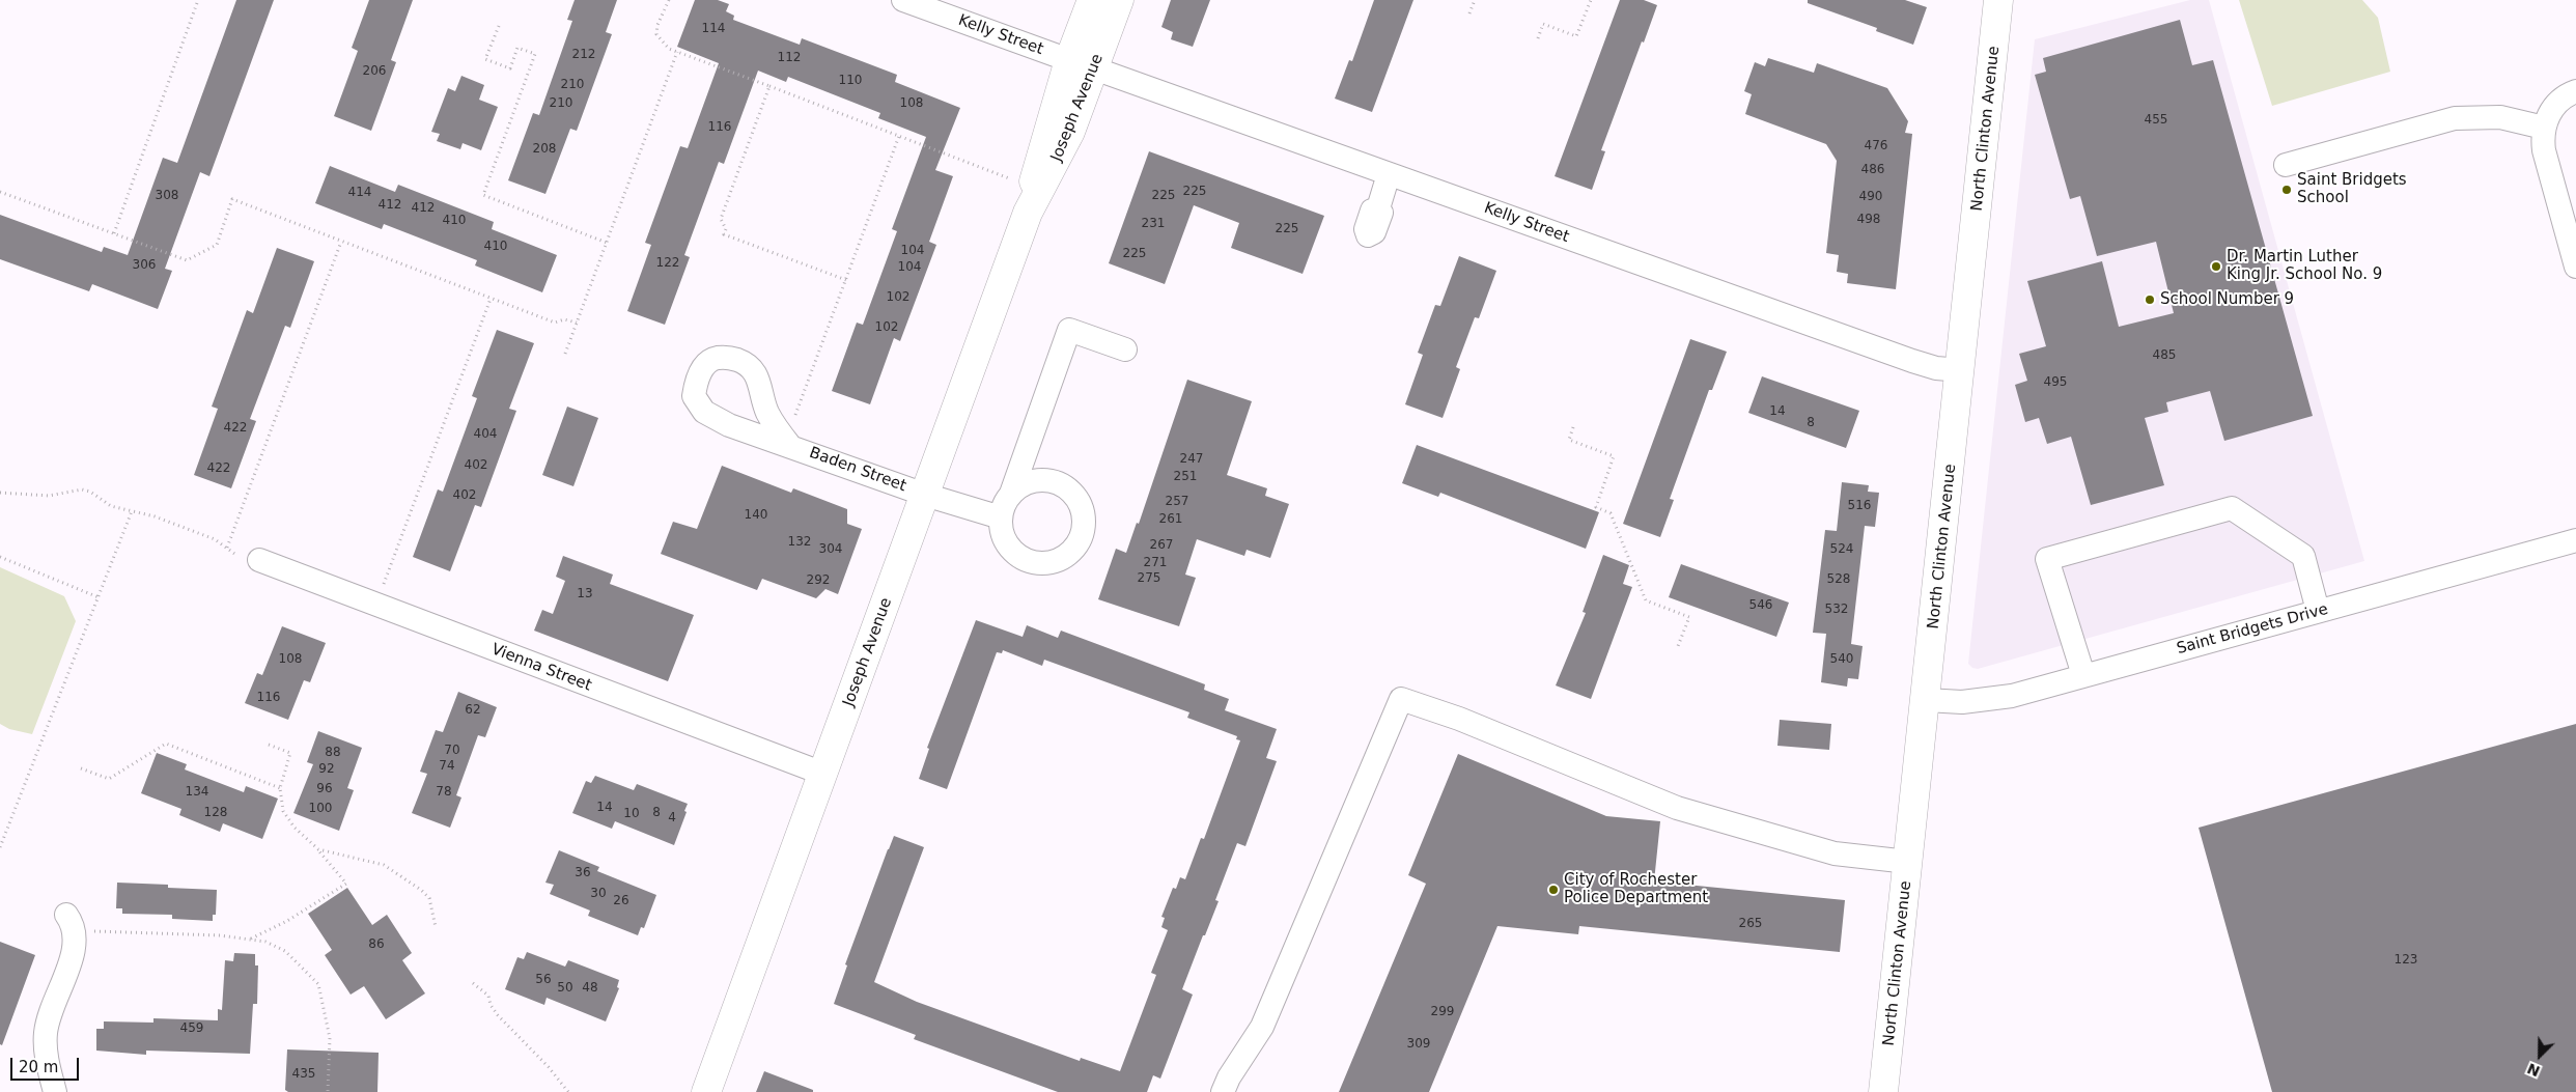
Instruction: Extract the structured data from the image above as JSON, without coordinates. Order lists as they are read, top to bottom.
{
  "streets": {
    "main road": ["Joseph Avenue", "North Clinton Avenue"],
    "street": [
      "Kelly Street",
      "Baden Street",
      "Saint Bridgets Drive",
      "Vienna Street"
    ]
  },
  "crossings": [
    ["Kelly Street", "Joseph Avenue"],
    ["Kelly Street", "North Clinton Avenue"],
    ["Joseph Avenue", "Baden Street"],
    ["Joseph Avenue", "Vienna Street"],
    ["North Clinton Avenue", "Saint Bridgets Drive"]
  ],
  "places": [
    "Saint Bridgets School",
    "Dr. Martin Luther King Jr. School No. 9",
    "School Number 9",
    "City of Rochester Police Department"
  ],
  "house_numbers": [
    "114",
    "212",
    "112",
    "206",
    "110",
    "210",
    "210",
    "108",
    "455",
    "116",
    "476",
    "208",
    "486",
    "225",
    "414",
    "308",
    "225",
    "490",
    "412",
    "412",
    "498",
    "410",
    "231",
    "225",
    "410",
    "104",
    "225",
    "122",
    "306",
    "104",
    "102",
    "102",
    "485",
    "495",
    "14",
    "8",
    "422",
    "404",
    "247",
    "402",
    "422",
    "251",
    "402",
    "257",
    "516",
    "140",
    "261",
    "132",
    "267",
    "304",
    "524",
    "271",
    "275",
    "528",
    "292",
    "13",
    "546",
    "532",
    "108",
    "540",
    "116",
    "62",
    "70",
    "88",
    "74",
    "92",
    "96",
    "134",
    "78",
    "14",
    "100",
    "128",
    "8",
    "10",
    "4",
    "36",
    "30",
    "26",
    "265",
    "86",
    "123",
    "56",
    "50",
    "48",
    "299",
    "459",
    "309",
    "435"
  ],
  "scale_bar": "20 m",
  "north": "bottom left"
}
